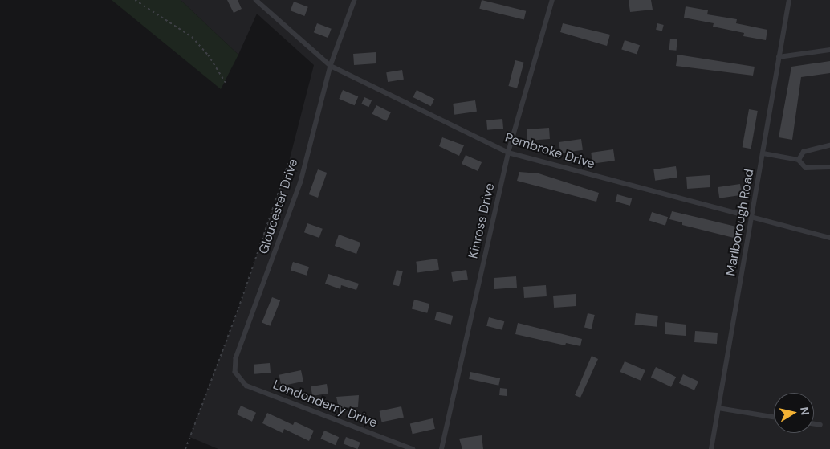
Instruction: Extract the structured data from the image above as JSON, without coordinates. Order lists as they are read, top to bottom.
{
  "streets": {
    "lane": [
      "Pembroke Drive",
      "Gloucester Drive",
      "Kinross Drive",
      "Marlborough Road",
      "Londonderry Drive"
    ]
  },
  "crossings": [
    ["Pembroke Drive", "Gloucester Drive"],
    ["Pembroke Drive", "Kinross Drive"],
    ["Pembroke Drive", "Marlborough Road"],
    ["Gloucester Drive", "Londonderry Drive"]
  ],
  "north": "right"
}
